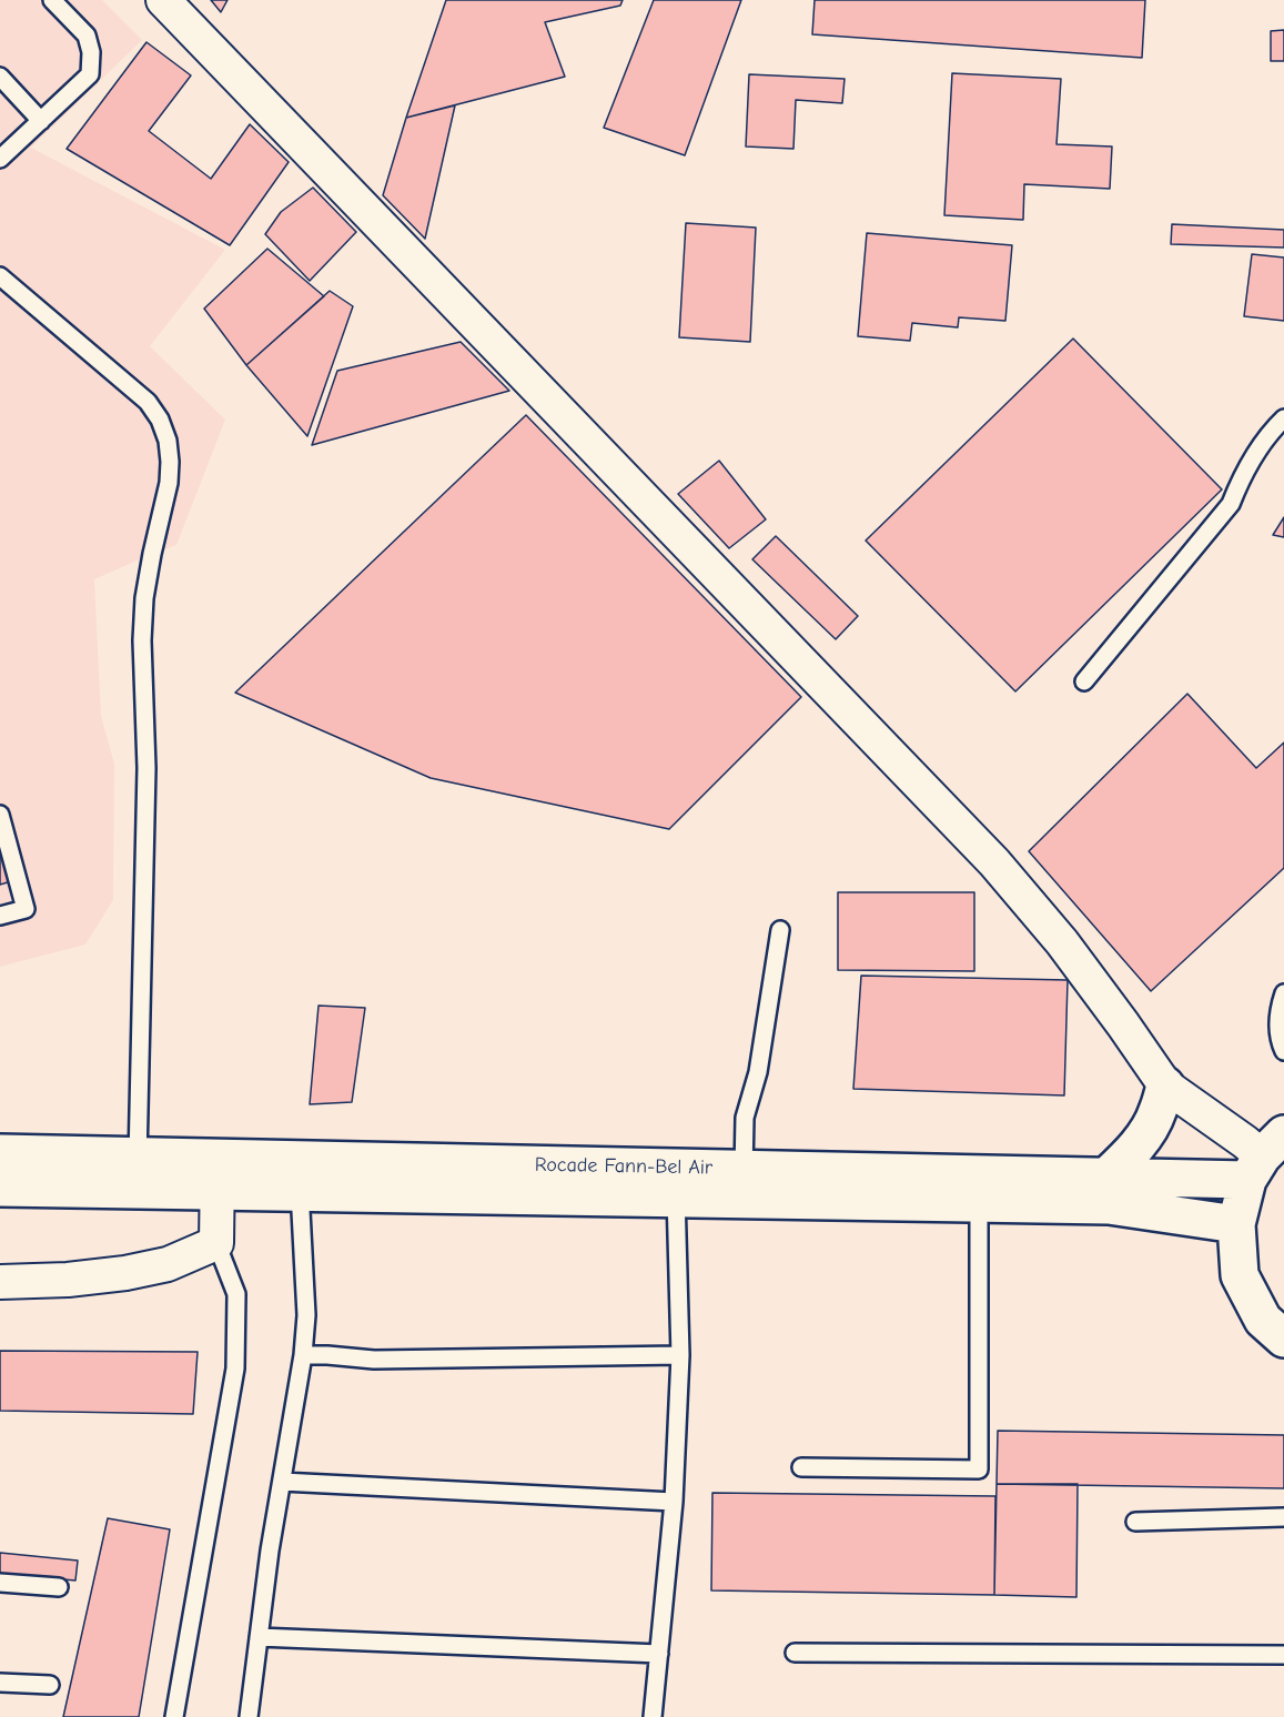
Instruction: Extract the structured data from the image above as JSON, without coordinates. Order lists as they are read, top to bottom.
{
  "streets": {
    "main road": ["Rocade Fann-Bel Air"]
  }
}
